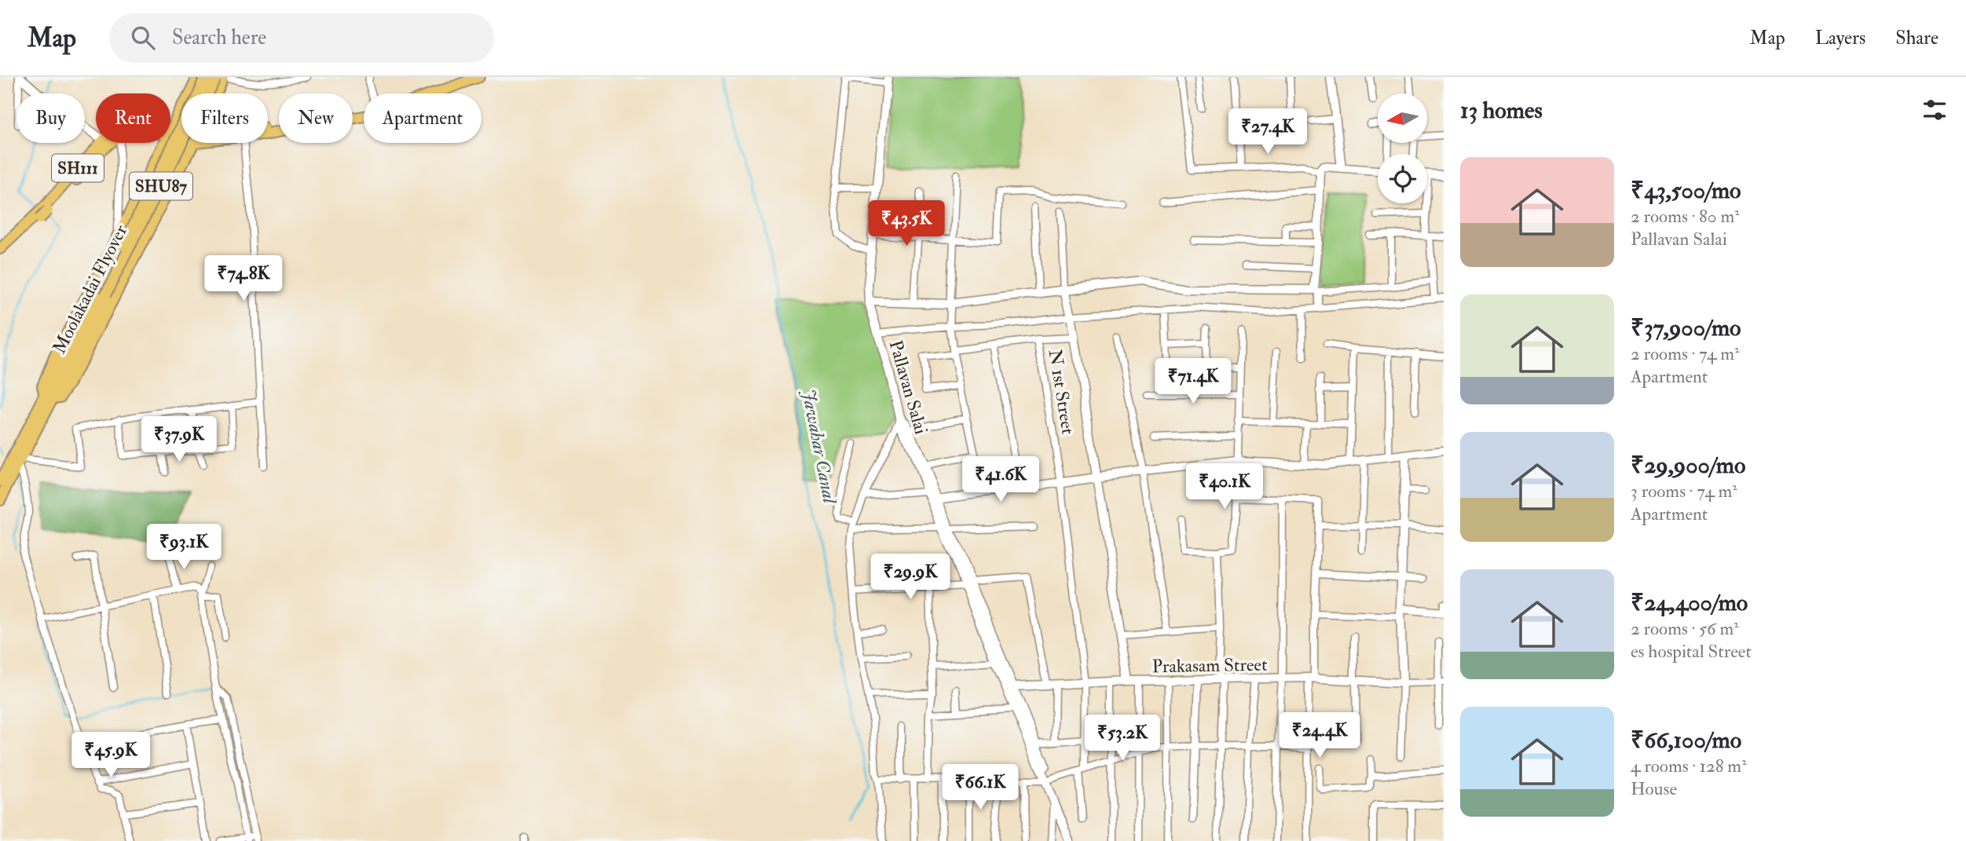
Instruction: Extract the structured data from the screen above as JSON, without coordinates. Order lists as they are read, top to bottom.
{
  "streets": {
    "main road": ["SH111", "SHU87", "Moolakadai Flyover"],
    "street": ["Pallavan Salai", "N 1st Street", "Prakasam Street"]
  },
  "crossings": [
    ["SHU87", "Moolakadai Flyover"],
    ["N 1st Street", "Prakasam Street"]
  ],
  "water": ["Jawahar Canal"],
  "north": "left",
  "page": {
    "header": "Map",
    "search": "Search here",
    "nav": ["Map", "Layers", "Share"],
    "heading": "13 homes",
    "chip": [
      "Buy",
      "Rent",
      "Filters",
      "New",
      "Apartment"
    ],
    "price": [
      "₹27.4K",
      "₹43.5K",
      "₹74.8K",
      "₹71.4K",
      "₹37.9K",
      "₹41.6K",
      "₹40.1K",
      "₹93.1K",
      "₹29.9K",
      "₹24.4K",
      "₹53.2K",
      "₹45.9K",
      "₹66.1K"
    ],
    "list": [
      {
        "name": "₹43,500/mo",
        "note": "2 rooms · 80 m² · Pallavan Salai"
      },
      {
        "name": "₹37,900/mo",
        "note": "2 rooms · 74 m² · Apartment"
      },
      {
        "name": "₹29,900/mo",
        "note": "3 rooms · 74 m² · Apartment"
      },
      {
        "name": "₹24,400/mo",
        "note": "2 rooms · 56 m² · es hospital Street"
      },
      {
        "name": "₹66,100/mo",
        "note": "4 rooms · 128 m² · House"
      }
    ]
  }
}
